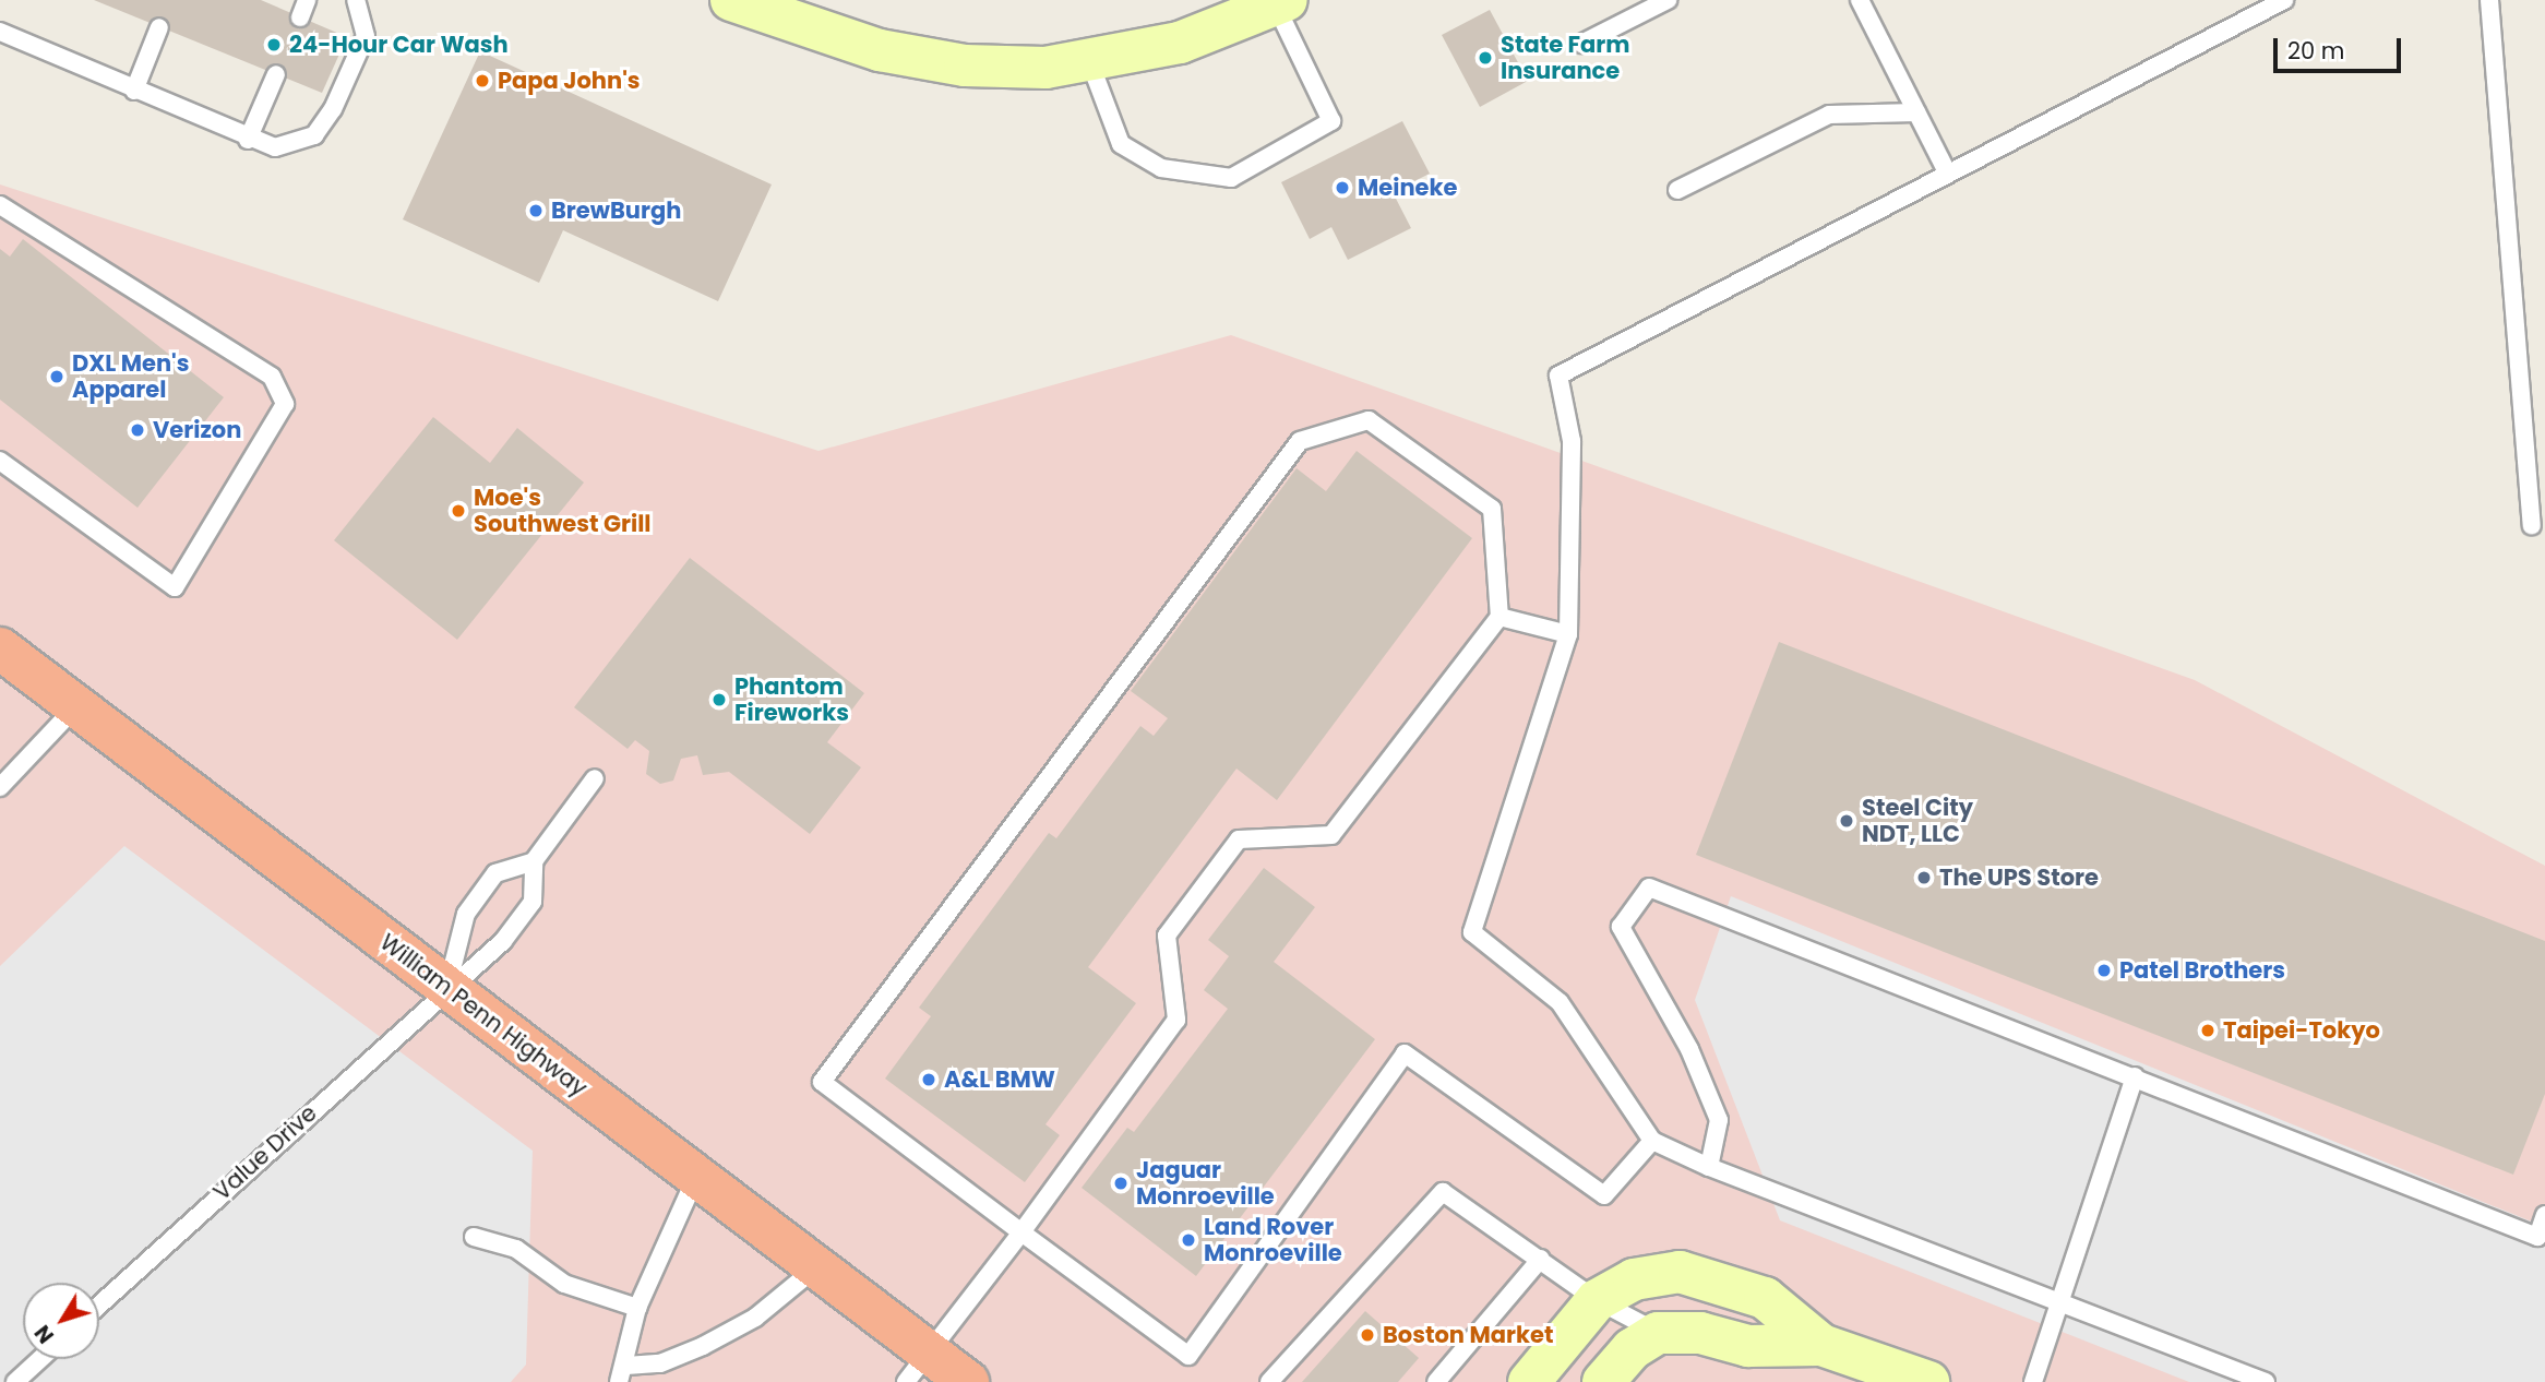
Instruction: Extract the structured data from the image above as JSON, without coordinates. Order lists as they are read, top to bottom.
{
  "streets": {
    "highway": ["William Penn Highway"],
    "lane": ["Value Drive"]
  },
  "crossings": [
    ["William Penn Highway", "Value Drive"]
  ],
  "places": [
    "24-Hour Car Wash",
    "State Farm Insurance",
    "Papa John's",
    "Meineke",
    "BrewBurgh",
    "DXL Men's Apparel",
    "Verizon",
    "Moe's Southwest Grill",
    "Phantom Fireworks",
    "Steel City NDT, LLC",
    "The UPS Store",
    "Patel Brothers",
    "Taipei-Tokyo",
    "A&L BMW",
    "Jaguar Monroeville",
    "Land Rover Monroeville",
    "Boston Market"
  ],
  "scale_bar": "20 m",
  "north": "bottom left"
}
